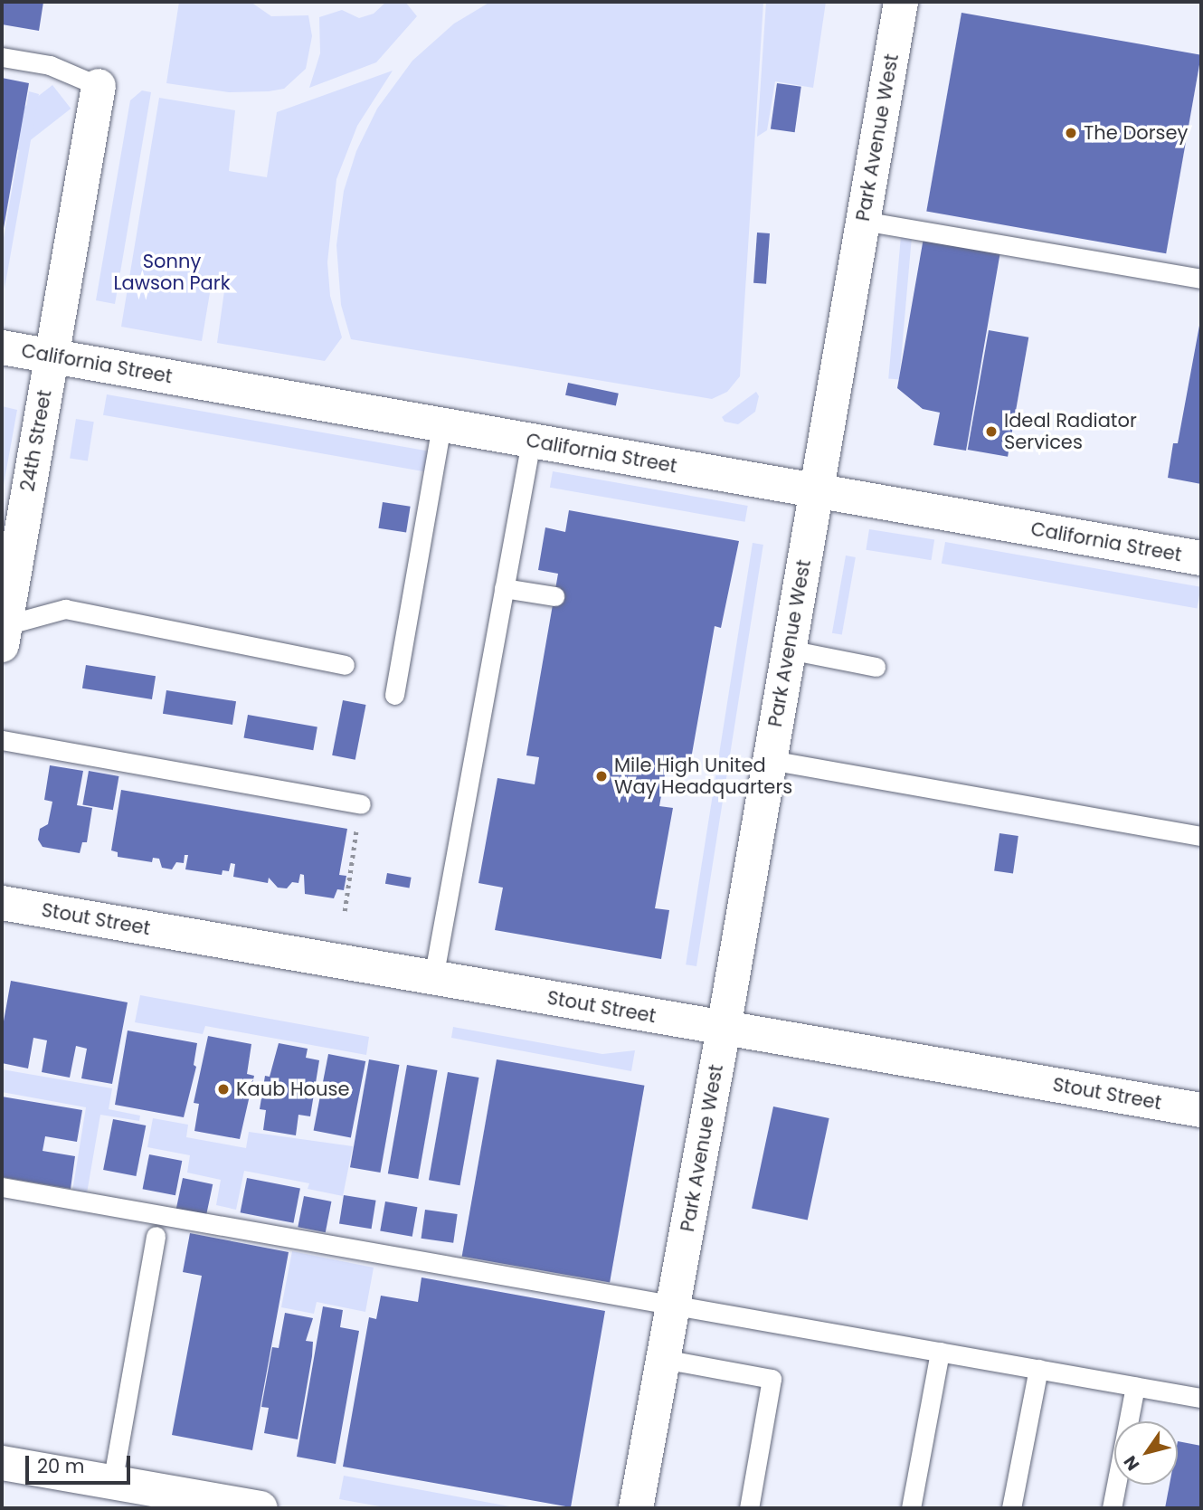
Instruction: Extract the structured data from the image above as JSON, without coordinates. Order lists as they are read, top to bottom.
{
  "streets": {
    "main road": [
      "Park Avenue West",
      "California Street",
      "24th Street",
      "Stout Street"
    ]
  },
  "crossings": [
    ["Park Avenue West", "California Street"],
    ["Park Avenue West", "Stout Street"],
    ["California Street", "24th Street"]
  ],
  "parks": ["Sonny Lawson Park"],
  "places": [
    "The Dorsey",
    "Ideal Radiator Services",
    "Mile High United Way Headquarters",
    "Kaub House"
  ],
  "scale_bar": "20 m",
  "north": "bottom left"
}
